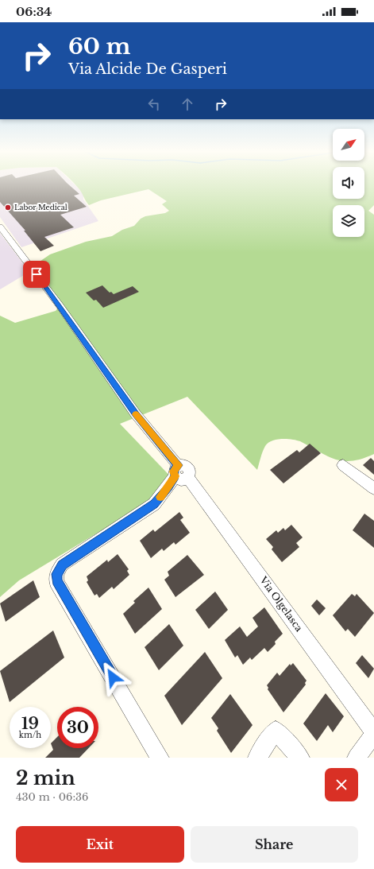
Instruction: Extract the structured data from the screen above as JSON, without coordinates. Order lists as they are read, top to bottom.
{
  "streets": {
    "street": ["Via Olgelasca"]
  },
  "places": ["Labor Medical"],
  "north": "top right",
  "page": {
    "status": "06:34",
    "turn": ["60 m", "Via Alcide De Gasperi"],
    "speed": "19 km/h",
    "limit": "30",
    "heading": ["2 min", "430 m · 06:36"],
    "buttons": ["Exit", "Share"]
  }
}
